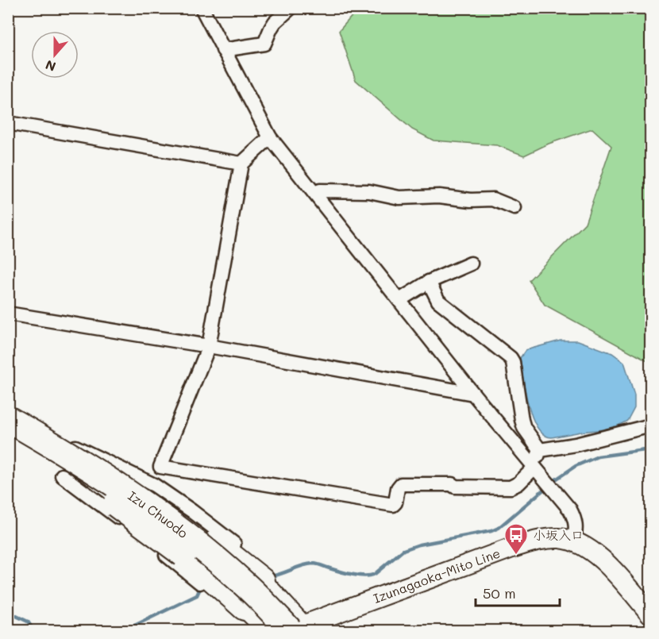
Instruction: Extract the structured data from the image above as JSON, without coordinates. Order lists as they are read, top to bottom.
{
  "streets": {
    "highway": ["Izu Chuodo"],
    "main road": ["Izunagaoka-Mito Line"]
  },
  "crossings": [
    ["Izu Chuodo", "Izunagaoka-Mito Line"]
  ],
  "places": {
    "bus stop": ["小坂入口"]
  },
  "scale_bar": "50 m",
  "north": "bottom"
}
